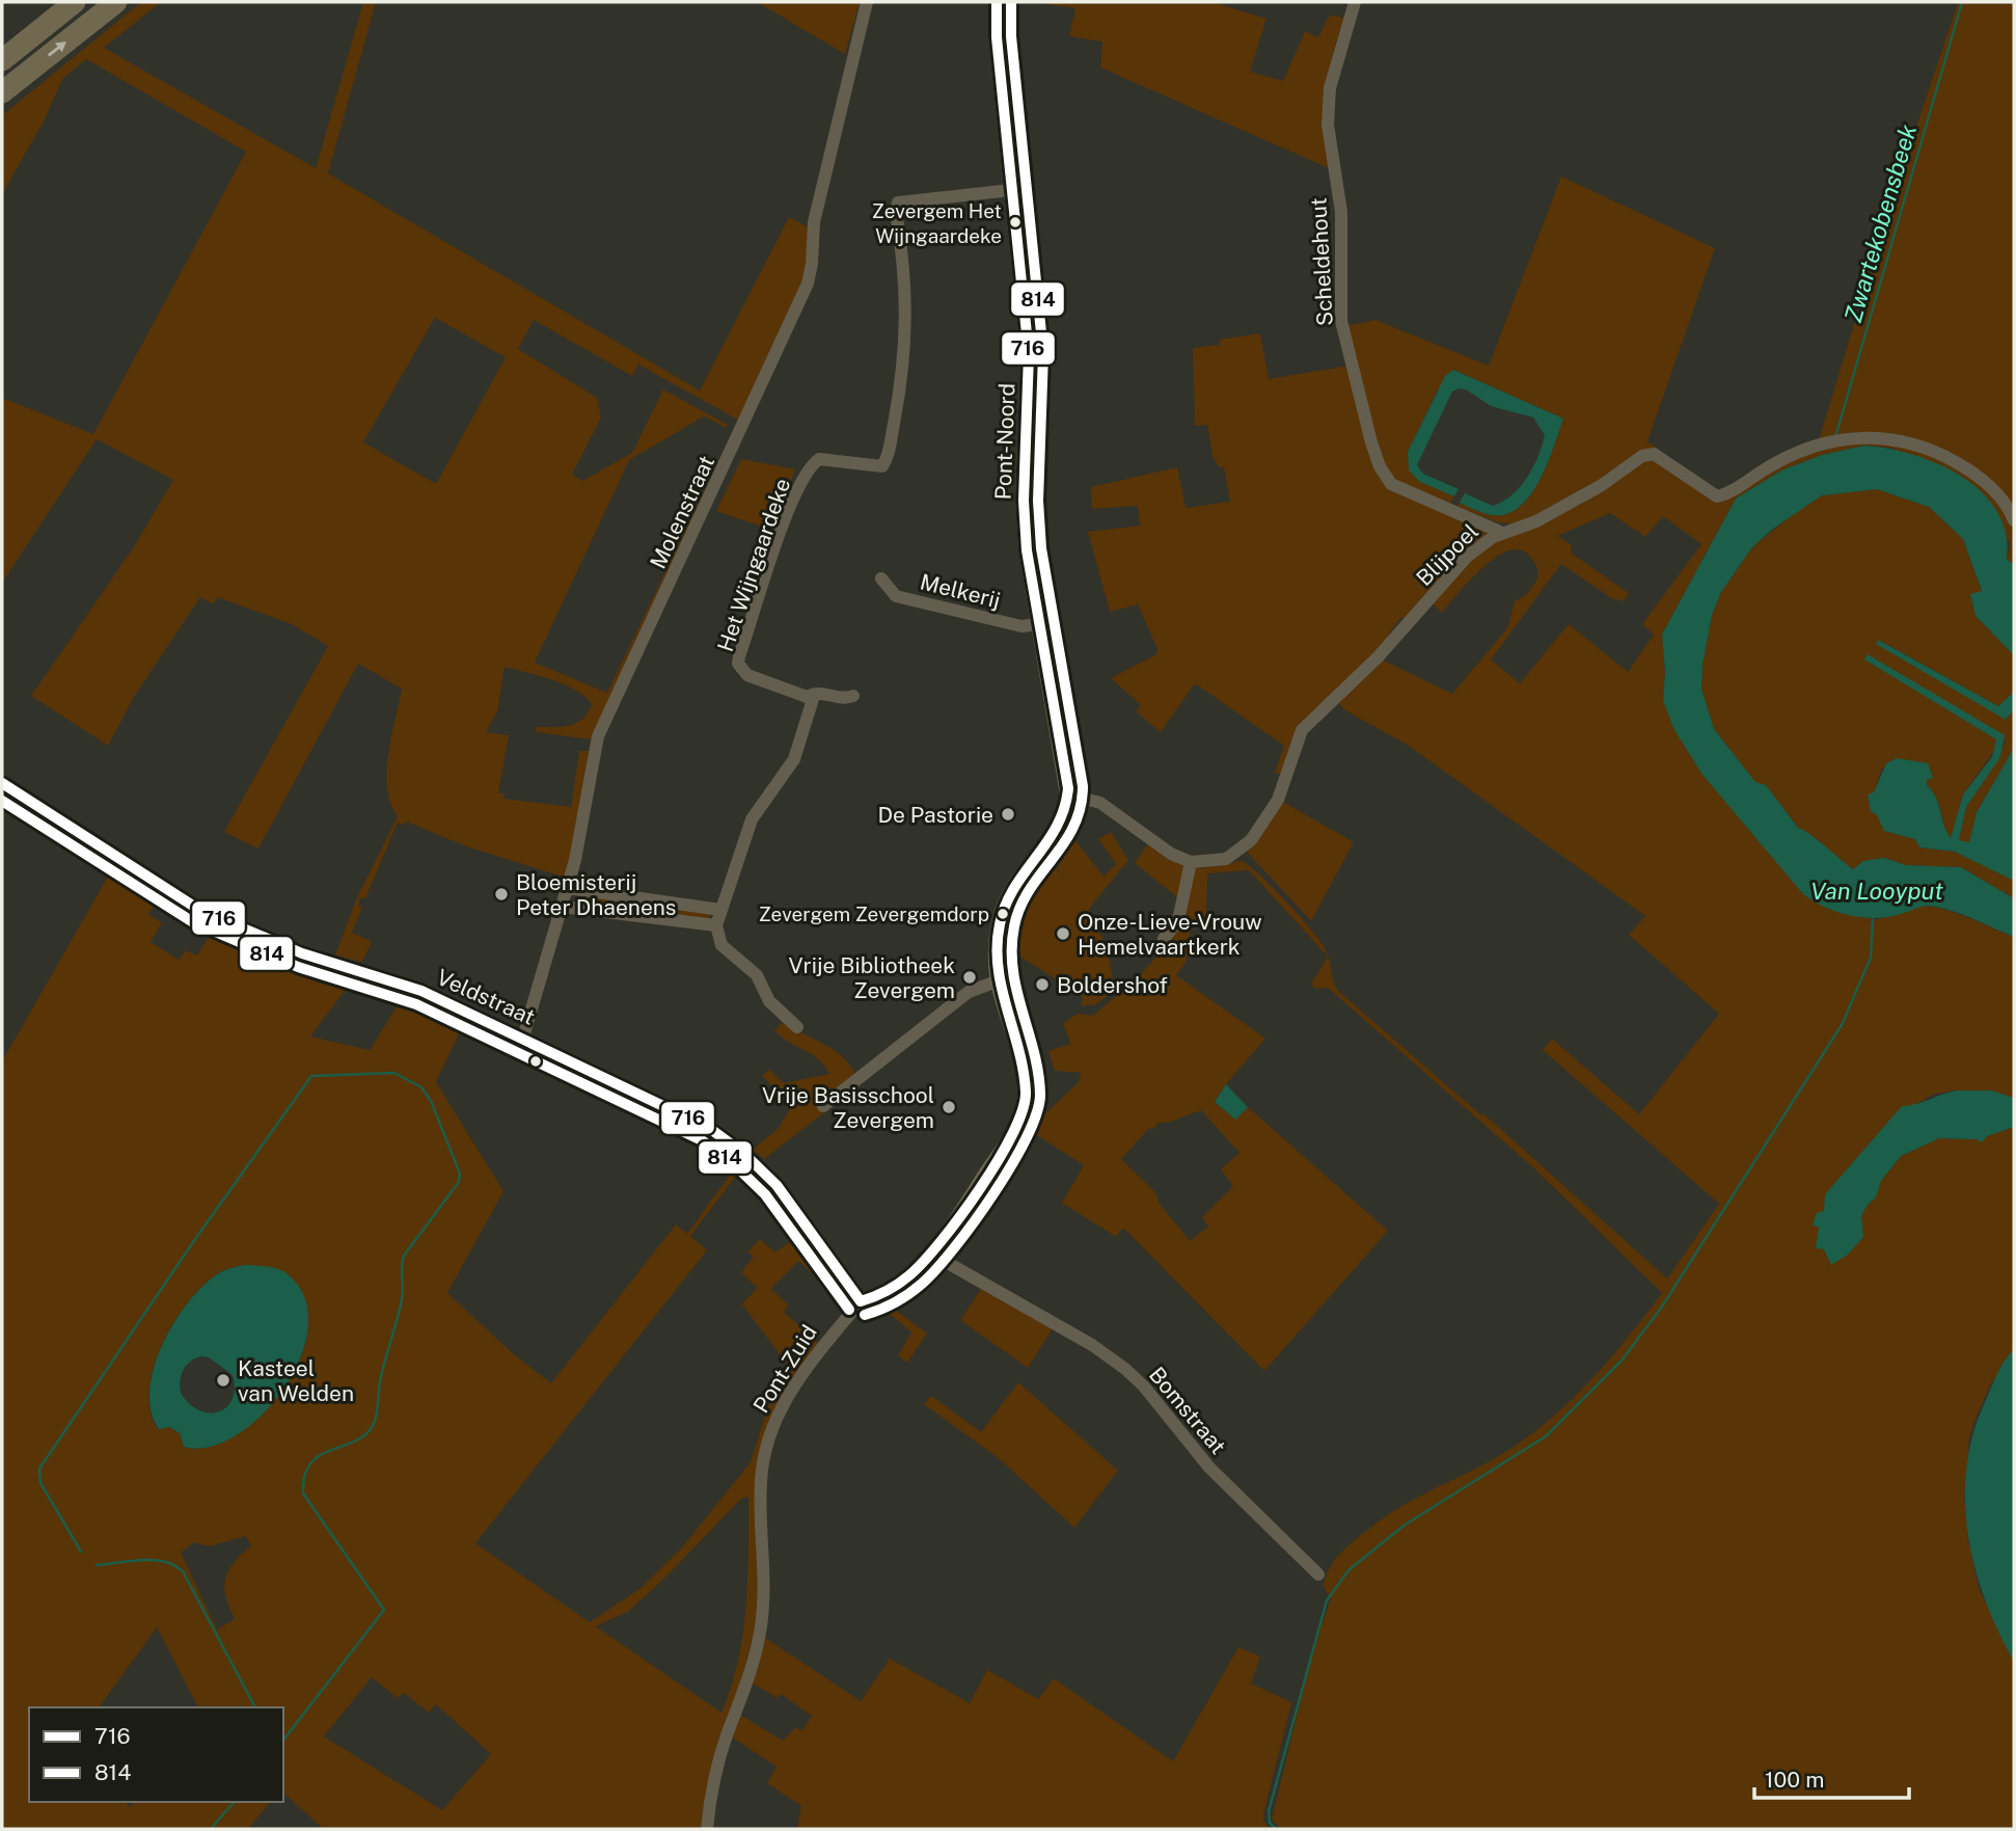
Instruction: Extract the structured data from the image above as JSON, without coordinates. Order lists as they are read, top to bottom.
{
  "streets": {
    "street": [
      "Scheldehout",
      "Pont-Noord",
      "Molenstraat",
      "Blijpoel",
      "Het Wijngaardeke",
      "Melkerij",
      "Veldstraat",
      "Pont-Zuid",
      "Bomstraat"
    ]
  },
  "crossings": [
    ["Scheldehout", "Blijpoel"],
    ["Pont-Noord", "Het Wijngaardeke"],
    ["Pont-Noord", "Melkerij"],
    ["Molenstraat", "Veldstraat"],
    ["Veldstraat", "Pont-Zuid"],
    ["Pont-Zuid", "Bomstraat"]
  ],
  "water": ["Zwartekobensbeek", "Van Looyput"],
  "places": [
    "Zevergem Het Wijngaardeke",
    "De Pastorie",
    "Bloemisterij Peter Dhaenens",
    "Zevergem Zevergemdorp",
    "Onze-Lieve-Vrouw Hemelvaartkerk",
    "Vrije Bibliotheek Zevergem",
    "Boldershof",
    "Vrije Basisschool Zevergem",
    "Kasteel van Welden"
  ],
  "lines": ["transit line 716", "transit line 814"],
  "legend": ["716", "814"],
  "scale_bar": "100 m"
}
